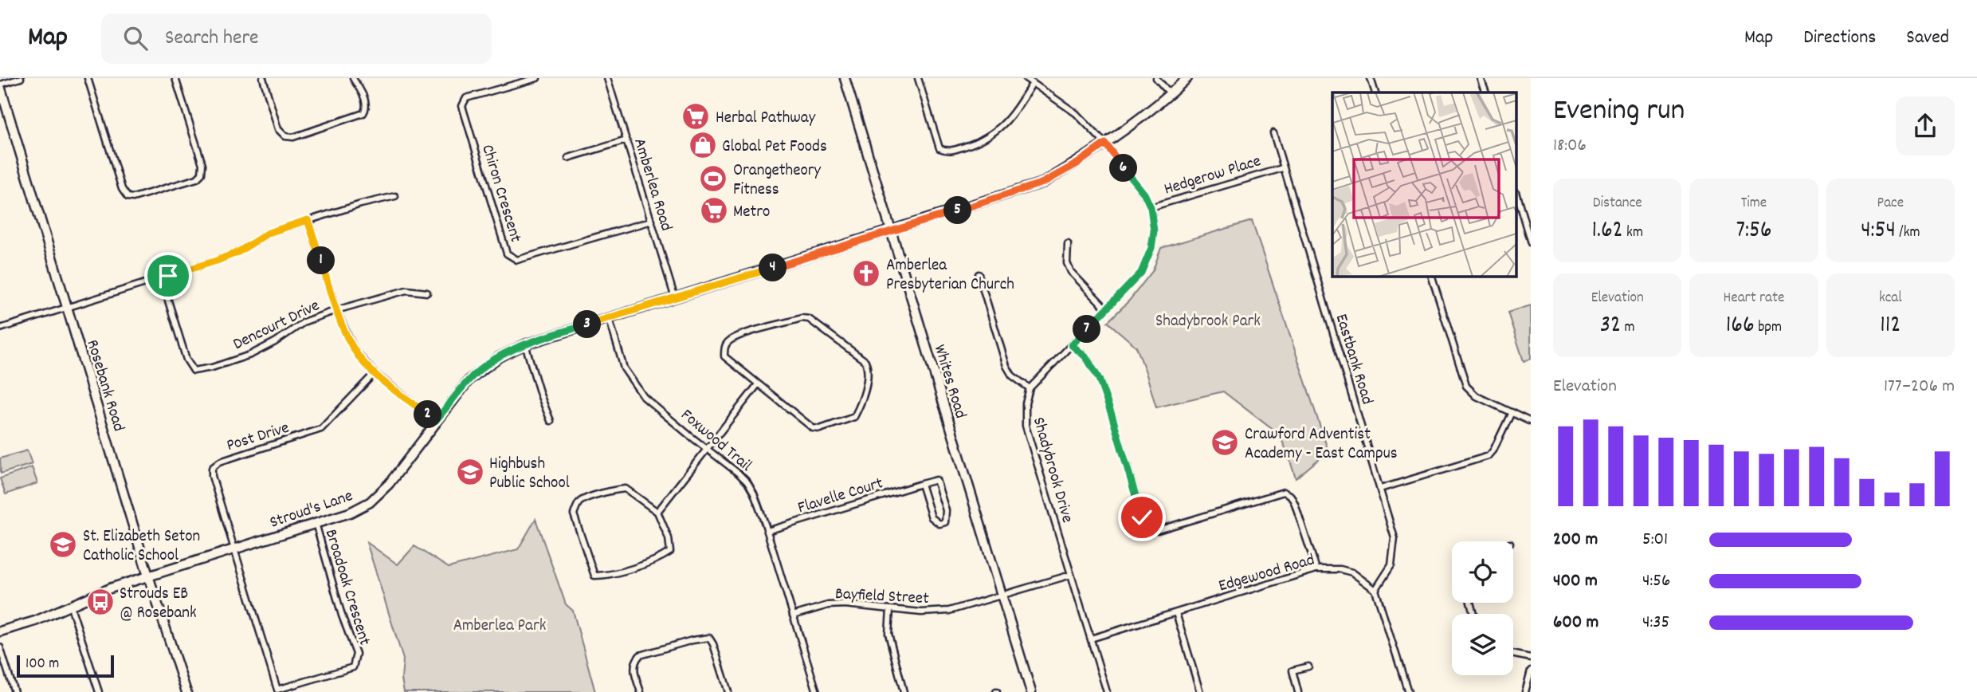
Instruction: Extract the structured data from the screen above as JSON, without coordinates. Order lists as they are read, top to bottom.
{
  "streets": {
    "street": [
      "Hedgerow Place",
      "Amberlea Road",
      "Chiron Crescent",
      "Dencourt Drive",
      "Eastbank Road",
      "Whites Road",
      "Rosebank Road",
      "Post Drive",
      "Foxwood Trail",
      "Shadybrook Drive",
      "Flavelle Court",
      "Stroud's Lane",
      "Edgewood Road",
      "Broadoak Crescent",
      "Bayfield Street"
    ]
  },
  "crossings": [
    ["Hedgerow Place", "Eastbank Road"],
    ["Amberlea Road", "Chiron Crescent"],
    ["Amberlea Road", "Stroud's Lane"],
    ["Eastbank Road", "Edgewood Road"],
    ["Whites Road", "Stroud's Lane"],
    ["Whites Road", "Bayfield Street"],
    ["Rosebank Road", "Stroud's Lane"],
    ["Post Drive", "Stroud's Lane"],
    ["Post Drive", "Broadoak Crescent"],
    ["Foxwood Trail", "Flavelle Court"],
    ["Foxwood Trail", "Stroud's Lane"],
    ["Foxwood Trail", "Bayfield Street"],
    ["Shadybrook Drive", "Edgewood Road"],
    ["Shadybrook Drive", "Bayfield Street"],
    ["Stroud's Lane", "Broadoak Crescent"]
  ],
  "parks": ["Shadybrook Park", "Amberlea Park"],
  "places": {
    "supermarket": ["Herbal Pathway", "Metro"],
    "shop": ["Global Pet Foods"],
    "sports": ["Orangetheory Fitness"],
    "church": ["Amberlea Presbyterian Church"],
    "school or university": ["Crawford Adventist Academy - East Campus", "Highbush Public School", "St. Elizabeth Seton Catholic School"],
    "bus stop": ["Strouds EB @ Rosebank"]
  },
  "scale_bar": "100 m",
  "page": {
    "header": "Map",
    "search": "Search here",
    "nav": ["Map", "Directions", "Saved"],
    "heading": ["Evening run", "18:06"],
    "pins": [
      "6",
      "5",
      "1",
      "4",
      "3",
      "7",
      "2"
    ],
    "stats": [
      ["Distance", "1.62 km"],
      ["Time", "7:56"],
      ["Pace", "4:54 /km"],
      ["Elevation", "32 m"],
      ["Heart rate", "166 bpm"],
      ["kcal", "112"]
    ],
    "chart": ["Elevation", "177–206 m"],
    "list": [
      {
        "name": "200 m",
        "note": "5:01"
      },
      {
        "name": "400 m",
        "note": "4:56"
      },
      {
        "name": "600 m",
        "note": "4:35"
      }
    ],
    "scale": "100 m"
  }
}
